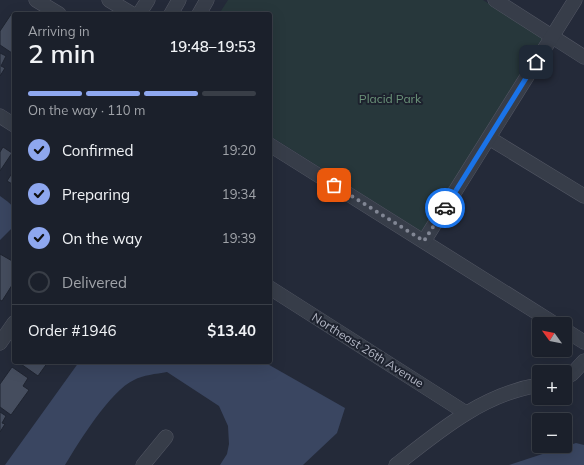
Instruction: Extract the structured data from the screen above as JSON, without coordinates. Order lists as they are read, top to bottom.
{
  "streets": {
    "street": ["Northeast 26th Avenue"]
  },
  "parks": ["Placid Park"],
  "north": "top left",
  "page": {
    "heading": ["2 min", "Arriving in", "19:48–19:53"],
    "panel": ["Order #1946", "$13.40"],
    "bar": "On the way · 110 m",
    "list": [
      ["Confirmed", "19:20"],
      ["Preparing", "19:34"],
      ["On the way", "19:39"],
      "Delivered"
    ],
    "map_buttons": ["+", "−"]
  }
}
